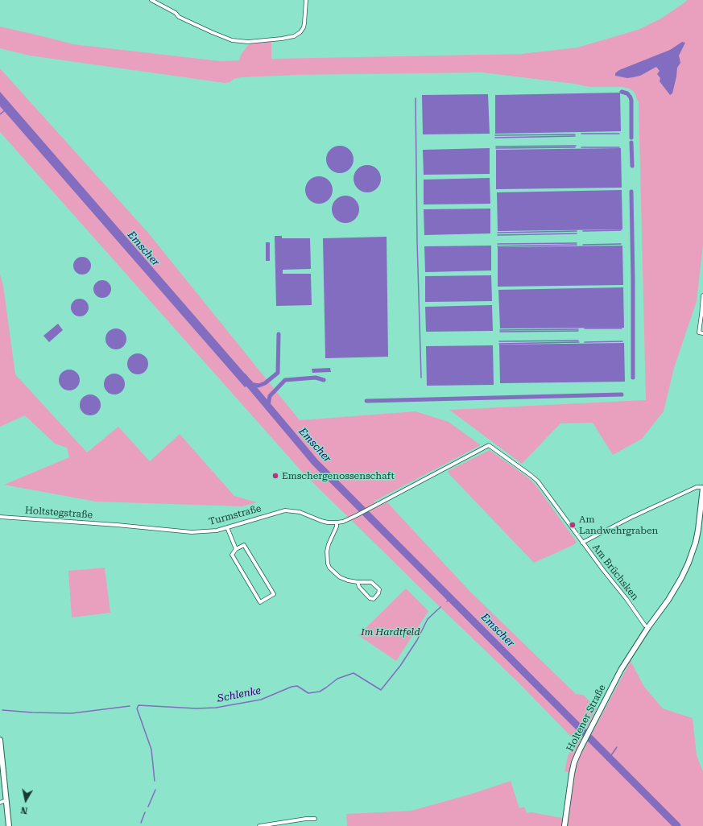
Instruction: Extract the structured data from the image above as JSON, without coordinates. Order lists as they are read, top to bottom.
{
  "streets": {
    "main road": ["Holtener Straße"],
    "street": ["Holtstegstraße", "Turmstraße", "Am Brüchsken"]
  },
  "crossings": [
    ["Holtstegstraße", "Turmstraße"],
    ["Turmstraße", "Am Brüchsken"],
    ["Am Brüchsken", "Holtener Straße"]
  ],
  "water": ["Emscher", "Schlenke"],
  "parks": ["Im Hardtfeld"],
  "places": ["Emschergenossenschaft", "Am Landwehrgraben"],
  "north": "bottom"
}
